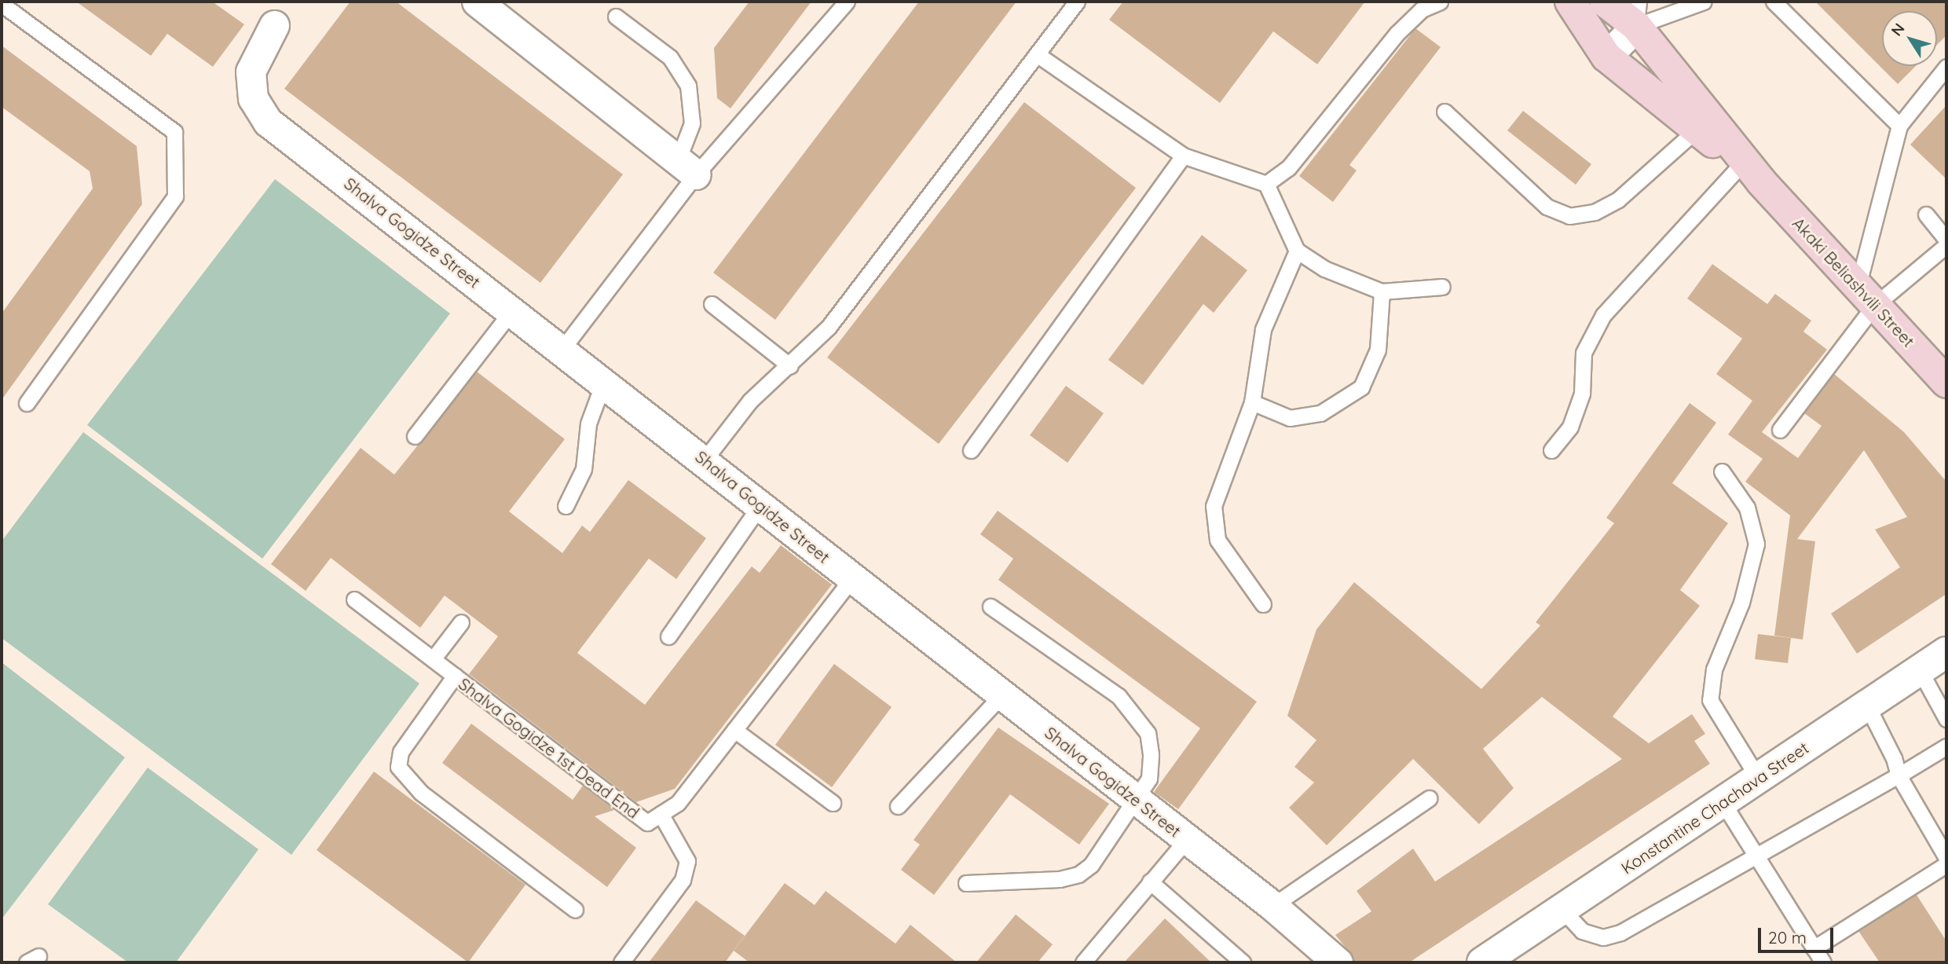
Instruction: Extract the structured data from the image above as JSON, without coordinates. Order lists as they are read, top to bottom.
{
  "streets": {
    "main road": ["Akaki Beliashvili Street"],
    "street": ["Shalva Gogidze Street", "Konstantine Chachava Street"],
    "lane": ["Shalva Gogidze 1st Dead End"]
  },
  "crossings": [
    ["Shalva Gogidze Street", "Shalva Gogidze 1st Dead End"]
  ],
  "scale_bar": "20 m",
  "north": "top left"
}
